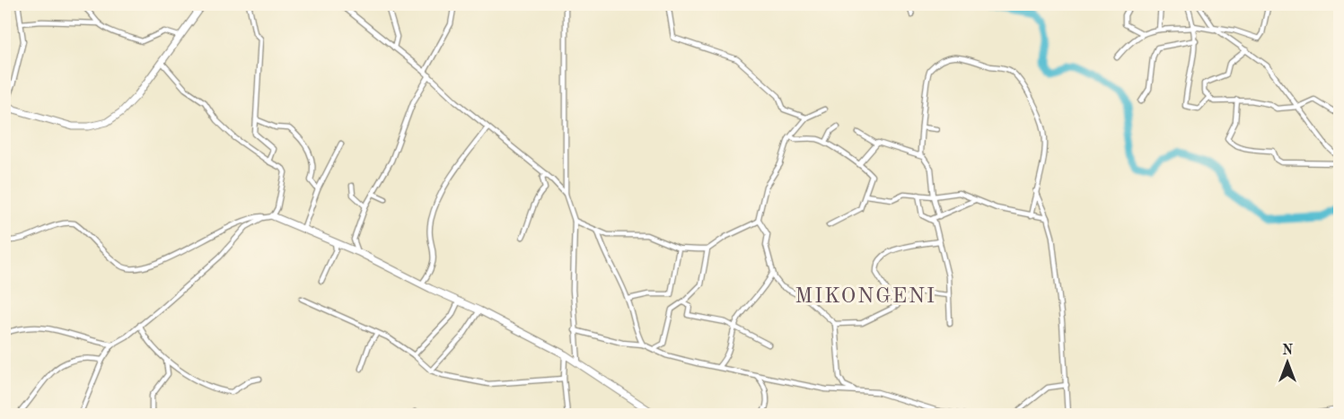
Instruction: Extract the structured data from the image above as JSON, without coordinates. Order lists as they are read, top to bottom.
{
  "districts": ["MIKONGENI"],
  "north": "top"
}
